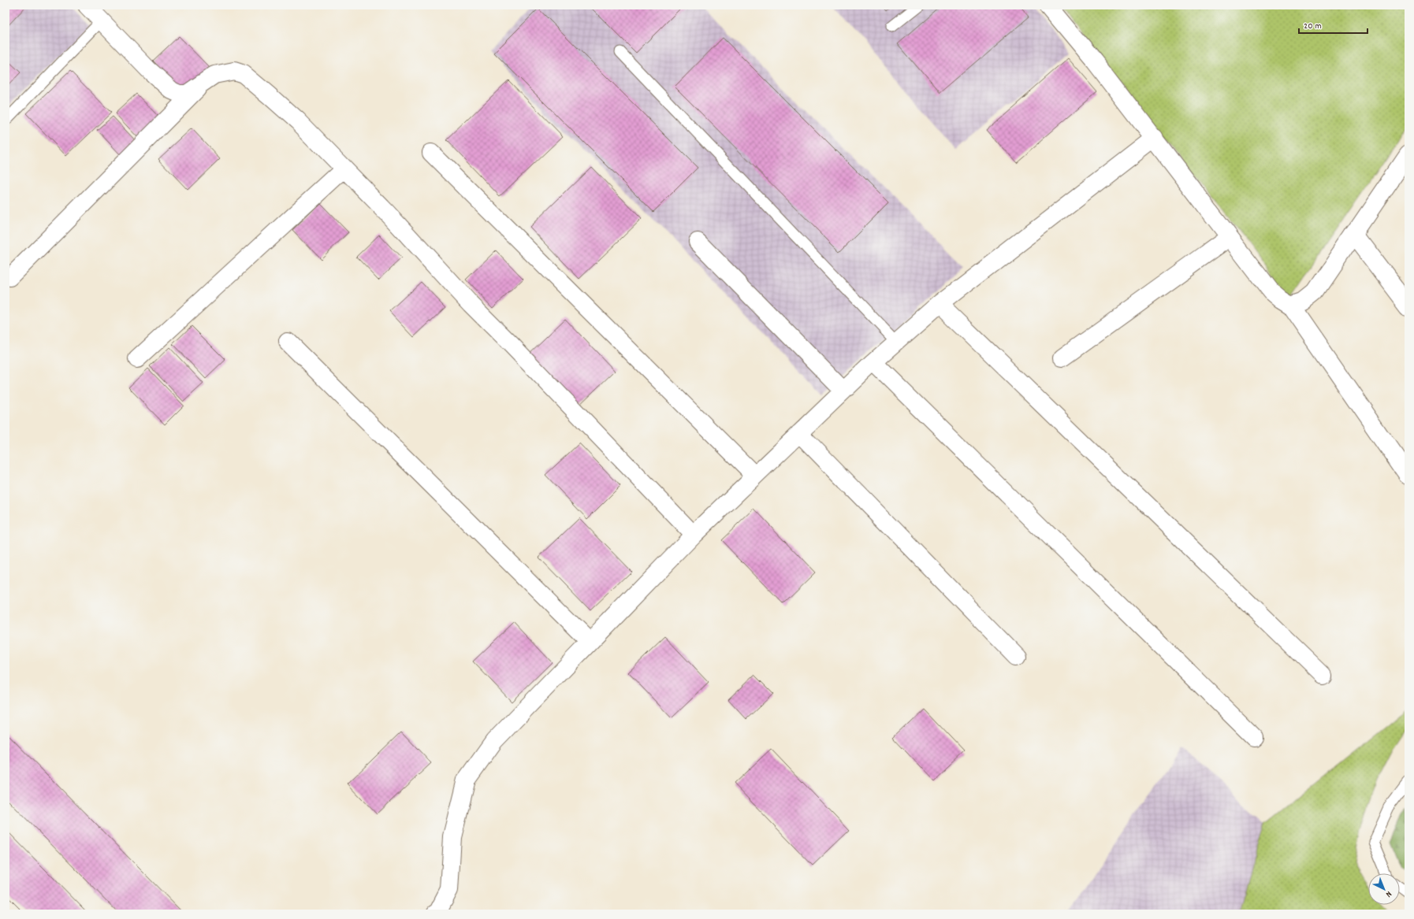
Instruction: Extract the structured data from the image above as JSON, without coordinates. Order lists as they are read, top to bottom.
{
  "scale_bar": "20 m",
  "north": "bottom right"
}
